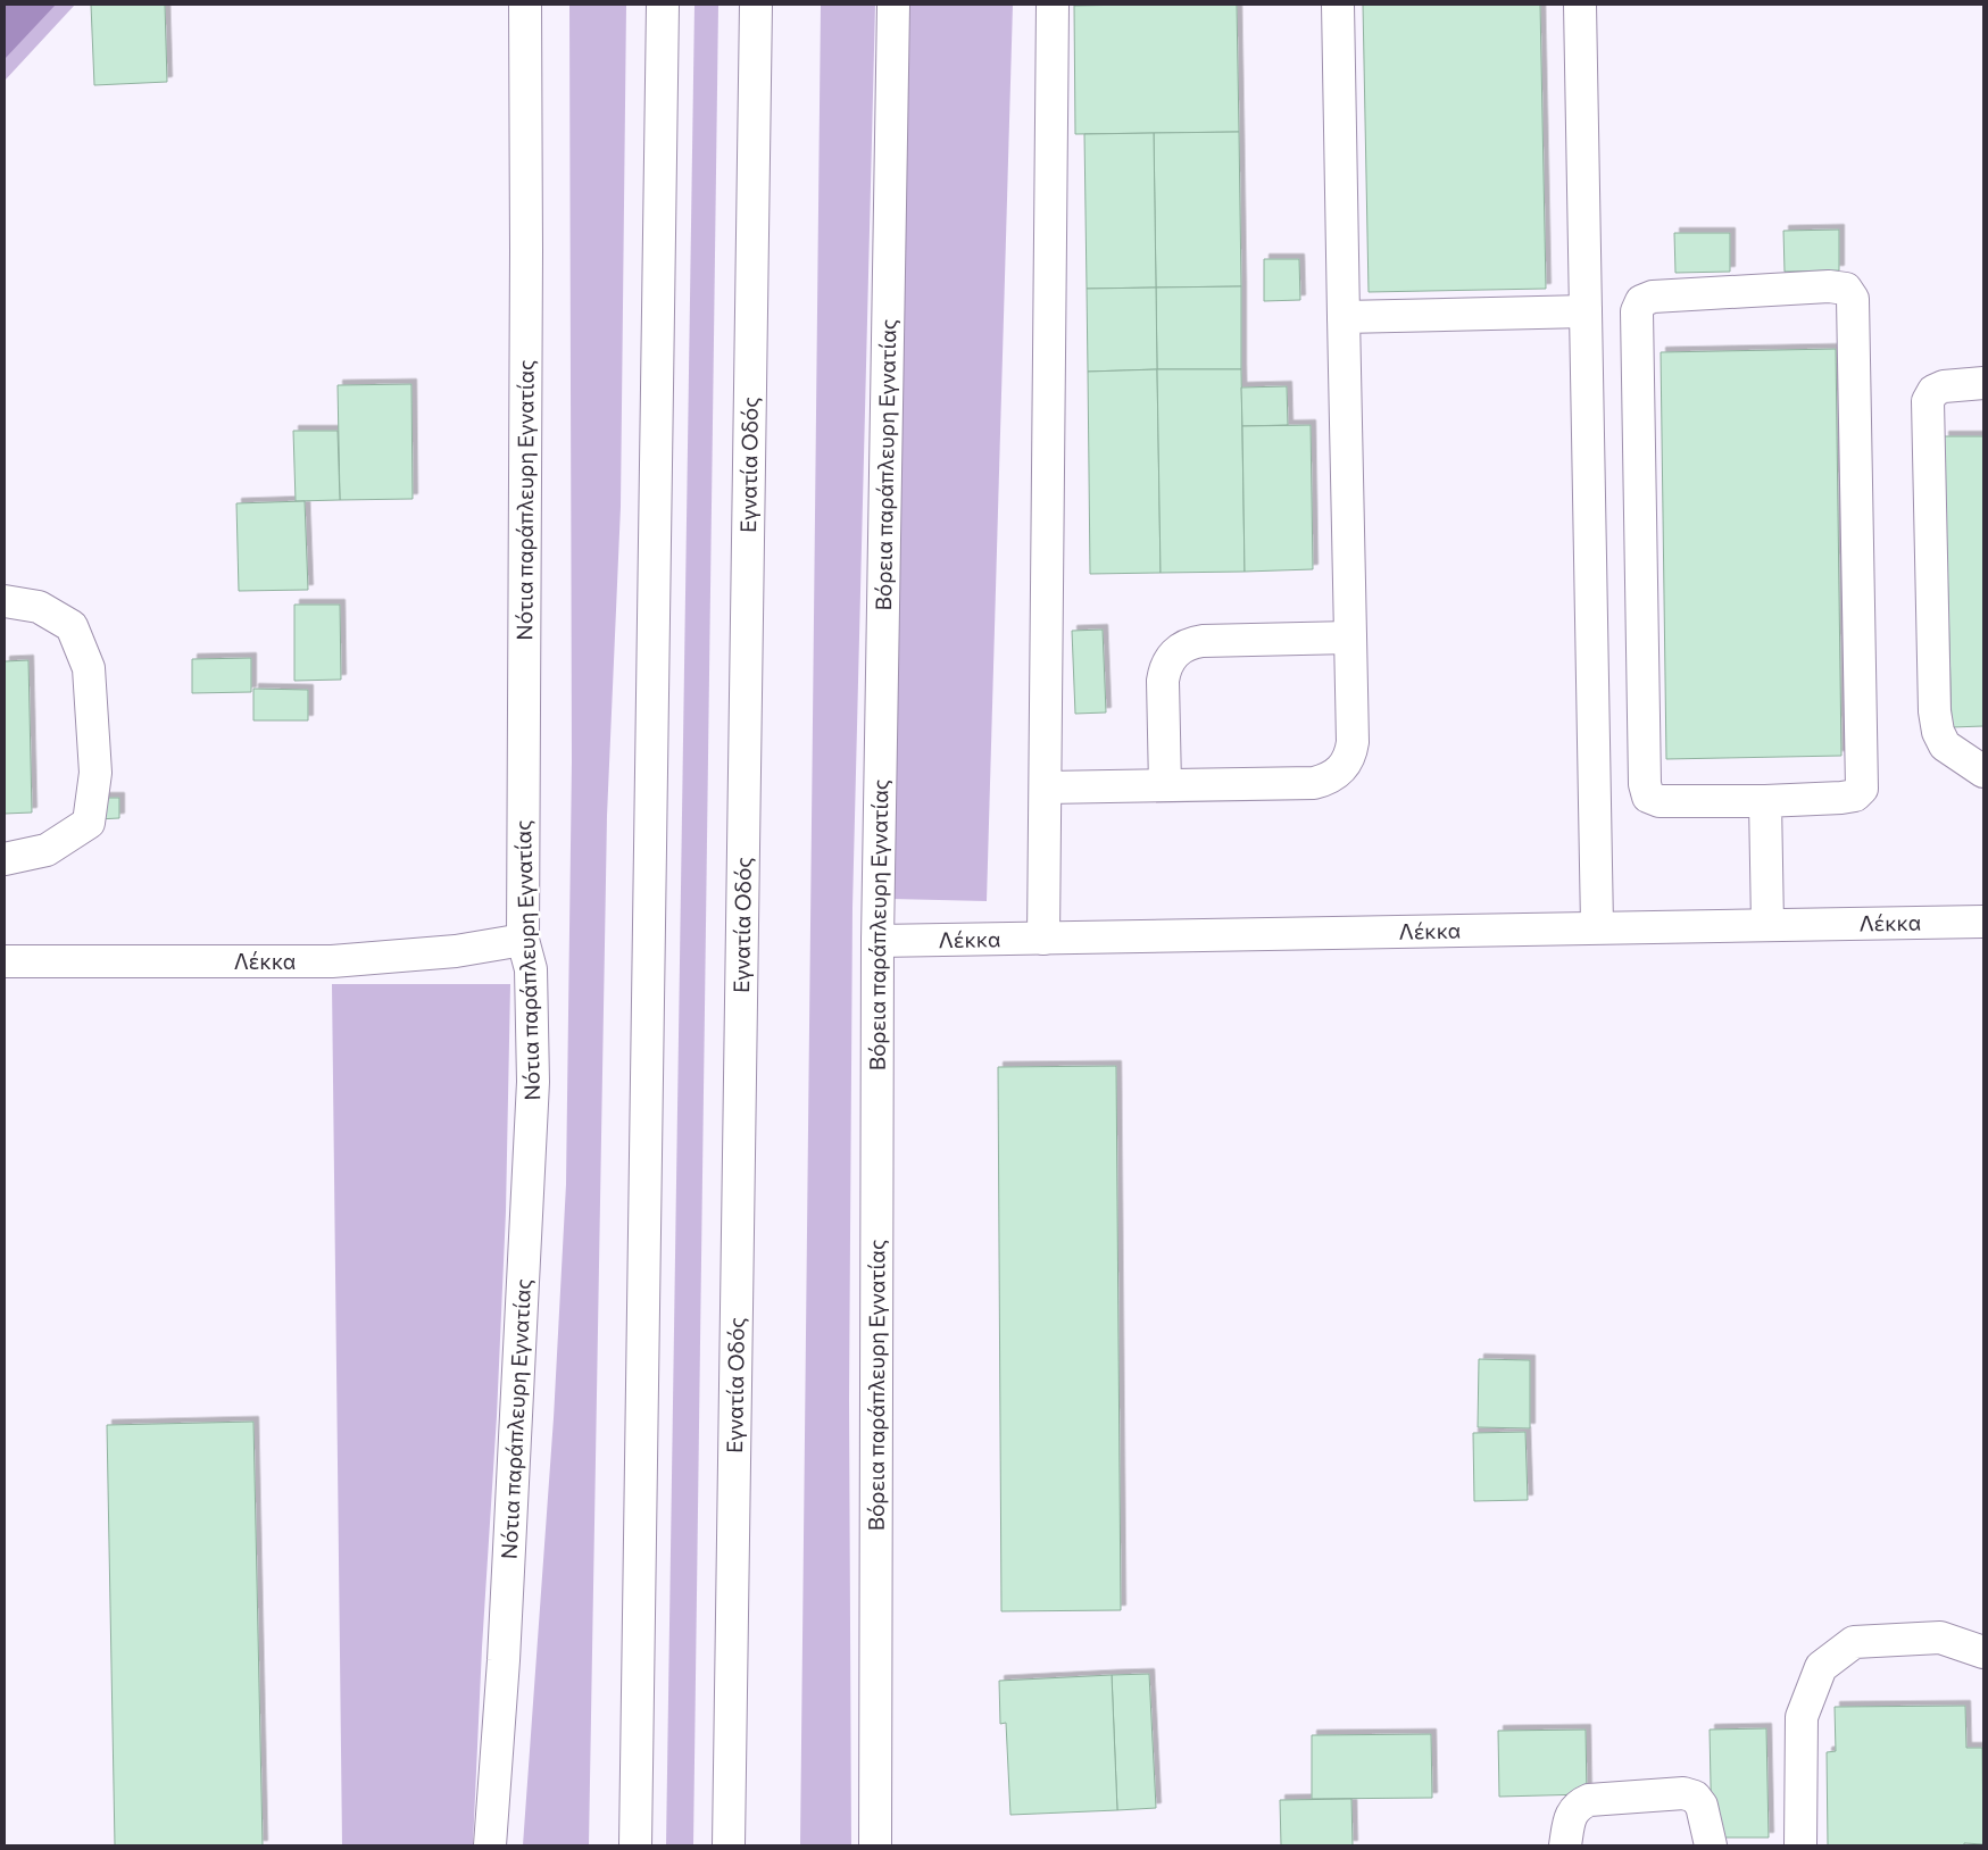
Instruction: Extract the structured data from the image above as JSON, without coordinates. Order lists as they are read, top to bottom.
{
  "streets": {
    "main road": [
      "Εγνατία Οδός",
      "Βόρεια παράπλευρη Εγνατίας",
      "Νότια παράπλευρη Εγνατίας",
      "Λέκκα"
    ]
  },
  "crossings": [
    ["Βόρεια παράπλευρη Εγνατίας", "Λέκκα"],
    ["Νότια παράπλευρη Εγνατίας", "Λέκκα"]
  ]
}
